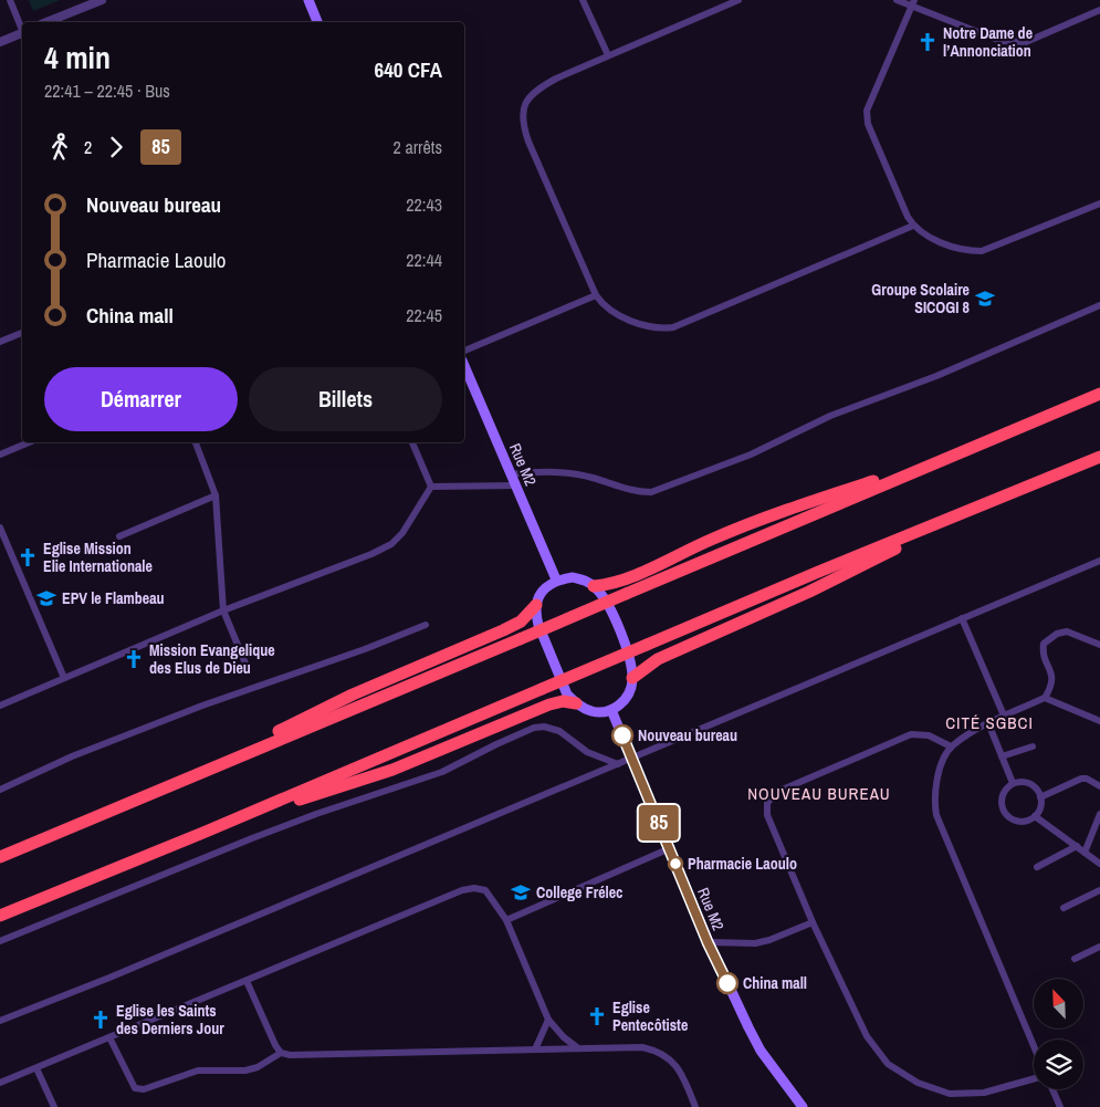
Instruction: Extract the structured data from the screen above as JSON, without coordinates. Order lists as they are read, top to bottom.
{
  "streets": {
    "main road": ["Rue M2"]
  },
  "districts": ["CITÉ SGBCI", "NOUVEAU BUREAU"],
  "places": {
    "church": [
      "Notre Dame de l’Annonciation",
      "Eglise Mission Elie Internationale",
      "Mission Evangelique des Elus de Dieu",
      "Eglise Pentecôtiste",
      "Eglise les Saints des Derniers Jour"
    ],
    "school or university": ["Groupe Scolaire SICOGI 8", "EPV le Flambeau", "College Frélec"],
    "other": ["Nouveau bureau", "Pharmacie Laoulo", "China mall"]
  },
  "lines": ["bus line 85"],
  "north": "top left",
  "page": {
    "on_map": "85",
    "heading": ["4 min", "22:41 – 22:45 · Bus", "640 CFA"],
    "legs": ["2", "85", "2 arrêts"],
    "list": [
      {
        "name": "Nouveau bureau",
        "value": "22:43"
      },
      {
        "name": "Pharmacie Laoulo",
        "value": "22:44"
      },
      {
        "name": "China mall",
        "value": "22:45"
      }
    ],
    "buttons": ["Démarrer", "Billets"]
  }
}
